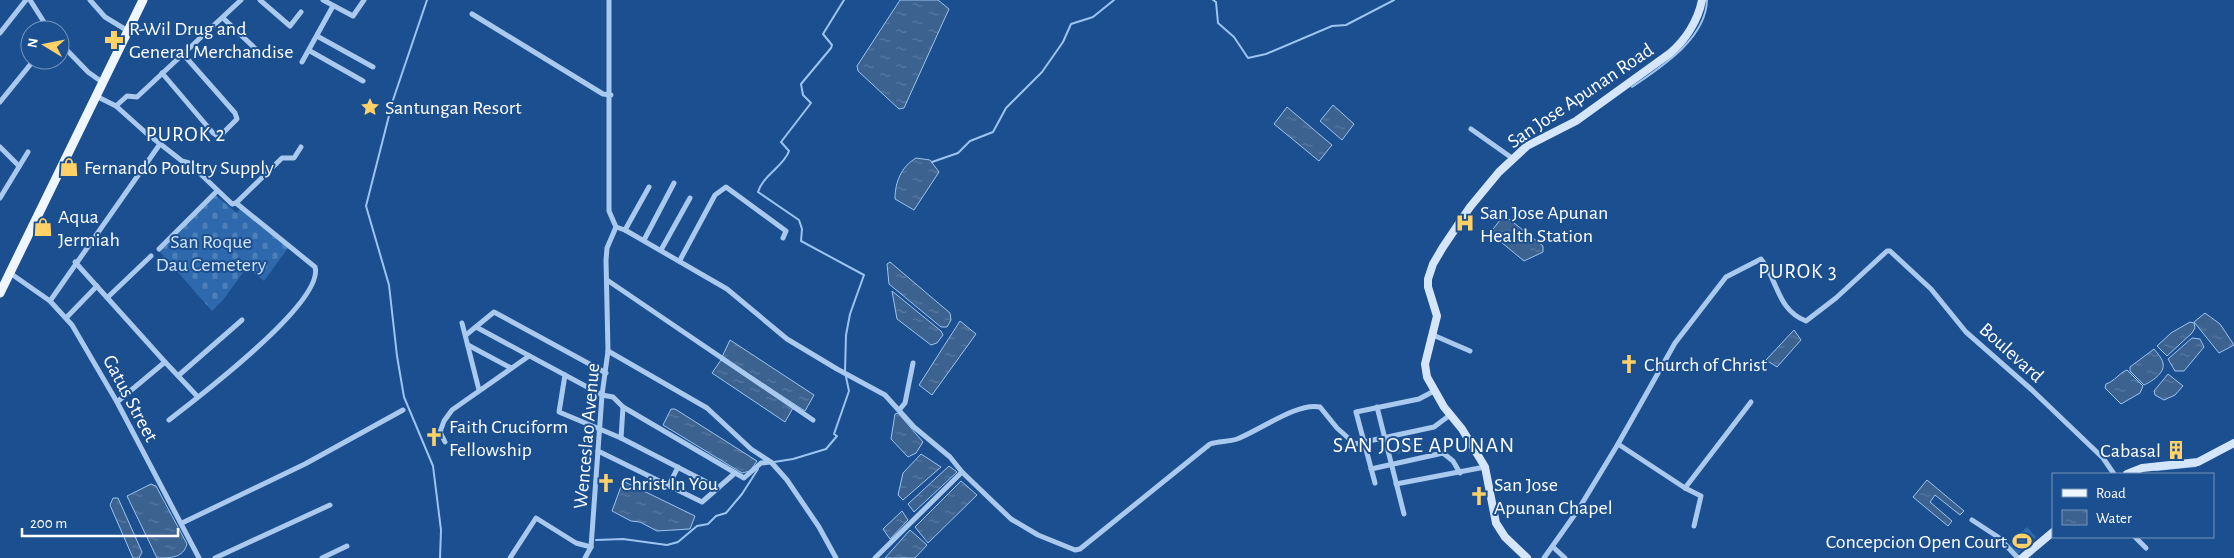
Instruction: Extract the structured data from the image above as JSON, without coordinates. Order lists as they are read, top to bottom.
{
  "streets": {
    "street": [
      "San Jose Apunan Road",
      "Boulevard",
      "Gatus Street",
      "Wenceslao Avenue"
    ]
  },
  "districts": ["PUROK 2", "PUROK 3", "SAN JOSE APUNAN"],
  "parks": ["San Roque Dau Cemetery"],
  "places": {
    "pharmacy": ["R-Wil Drug and General Merchandise"],
    "place": ["Santungan Resort"],
    "shop": ["Fernando Poultry Supply", "Aqua Jermiah"],
    "hospital": ["San Jose Apunan Health Station"],
    "church": [
      "Church of Christ",
      "Faith Cruciform Fellowship",
      "Christ In You",
      "San Jose Apunan Chapel"
    ],
    "building": ["Cabasal"],
    "sports": ["Concepcion Open Court"]
  },
  "legend": ["Road", "Water"],
  "scale_bar": "200 m",
  "north": "left"
}
